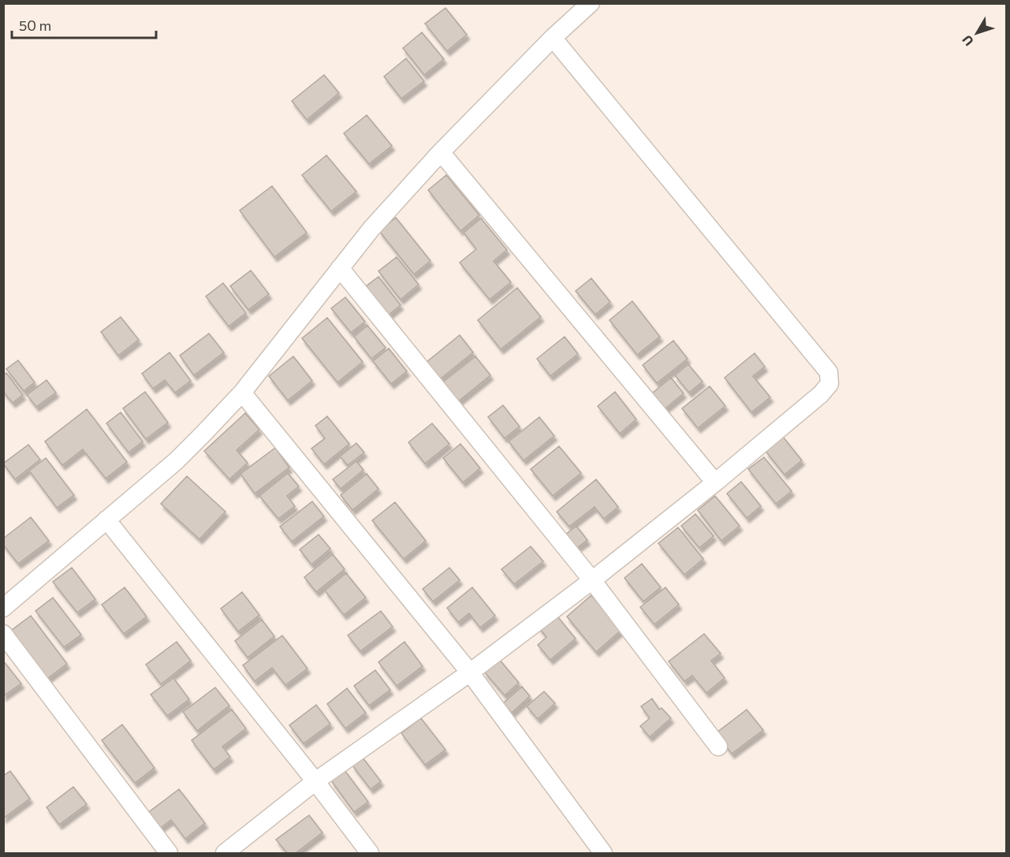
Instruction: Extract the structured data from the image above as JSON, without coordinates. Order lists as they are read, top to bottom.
{
  "scale_bar": "50 m",
  "north": "bottom left"
}
